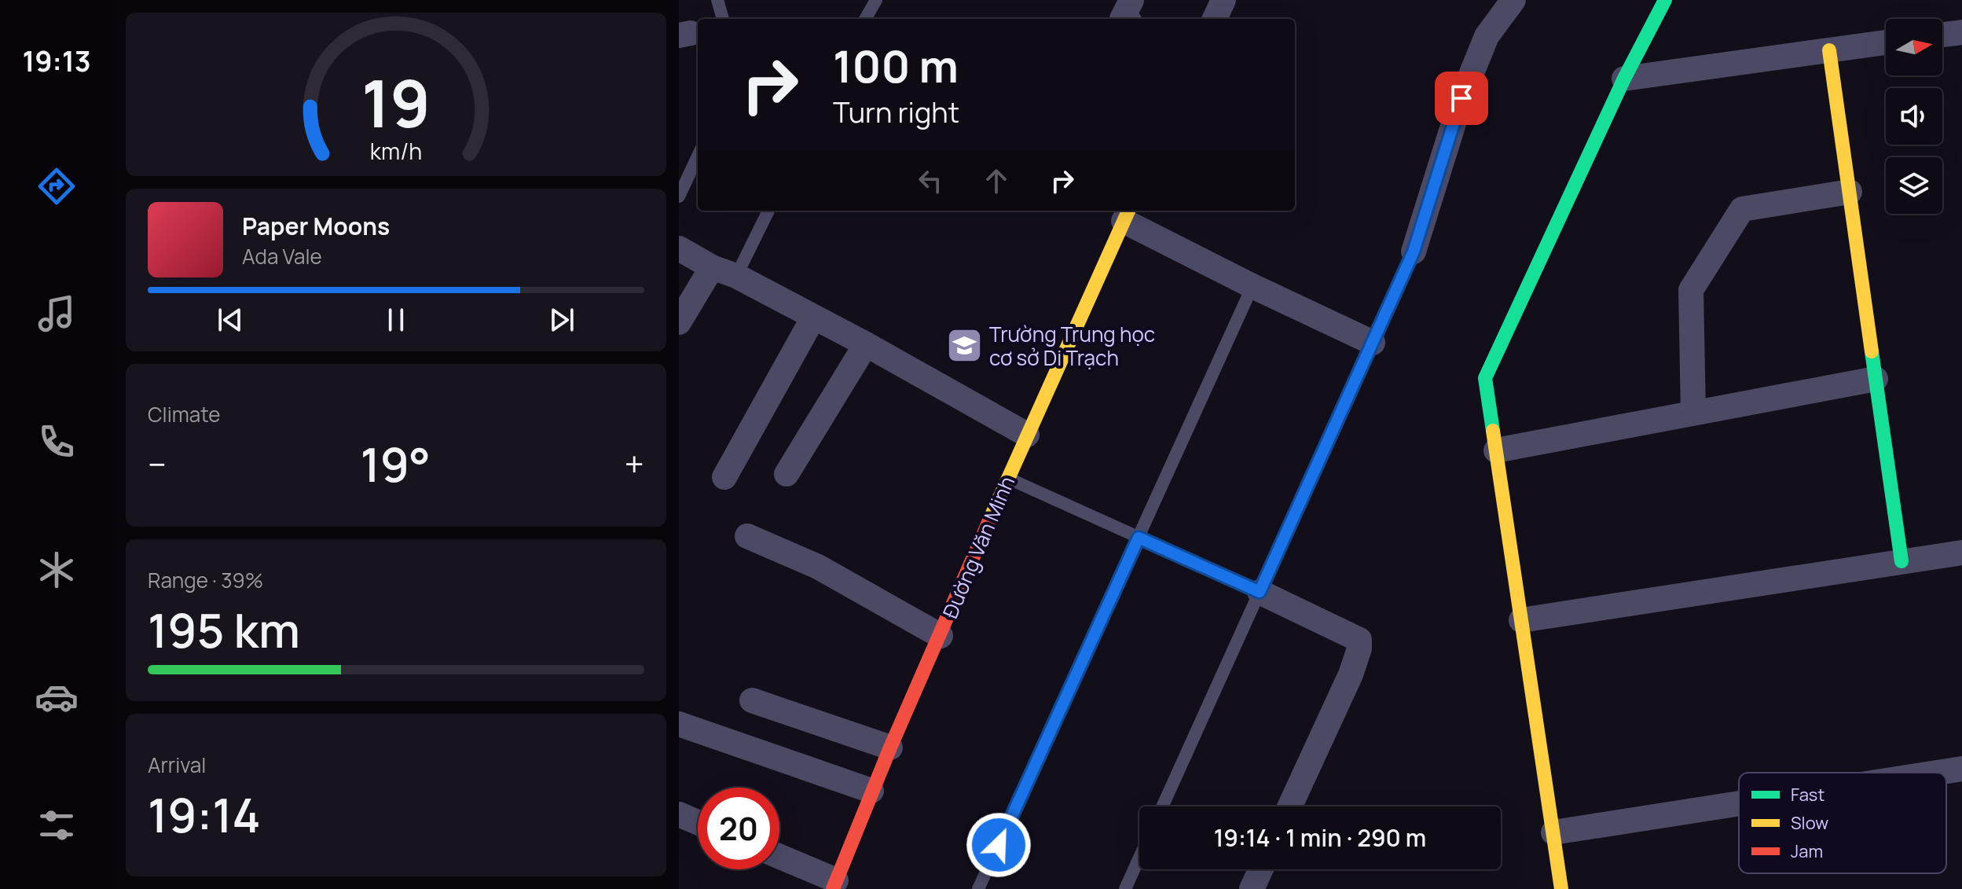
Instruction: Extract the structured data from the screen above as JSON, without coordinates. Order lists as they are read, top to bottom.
{
  "streets": {
    "street": ["Đường Văn Minh"]
  },
  "places": {
    "school or university": ["Trường Trung học cơ sở Di Trạch"]
  },
  "legend": ["Fast", "Slow", "Jam"],
  "north": "right",
  "page": {
    "tabs": "19:13",
    "turn": ["100 m", "Turn right"],
    "song": ["Paper Moons", "Ada Vale"],
    "tile": [
      "Climate",
      ["Range · 39%", "195 km"],
      ["Arrival", "19:14"]
    ],
    "heat": ["−", "19°", "+"],
    "limit": "20",
    "trip": "19:14 · 1 min · 290 m",
    "gauge": ["19", "km/h"]
  }
}
